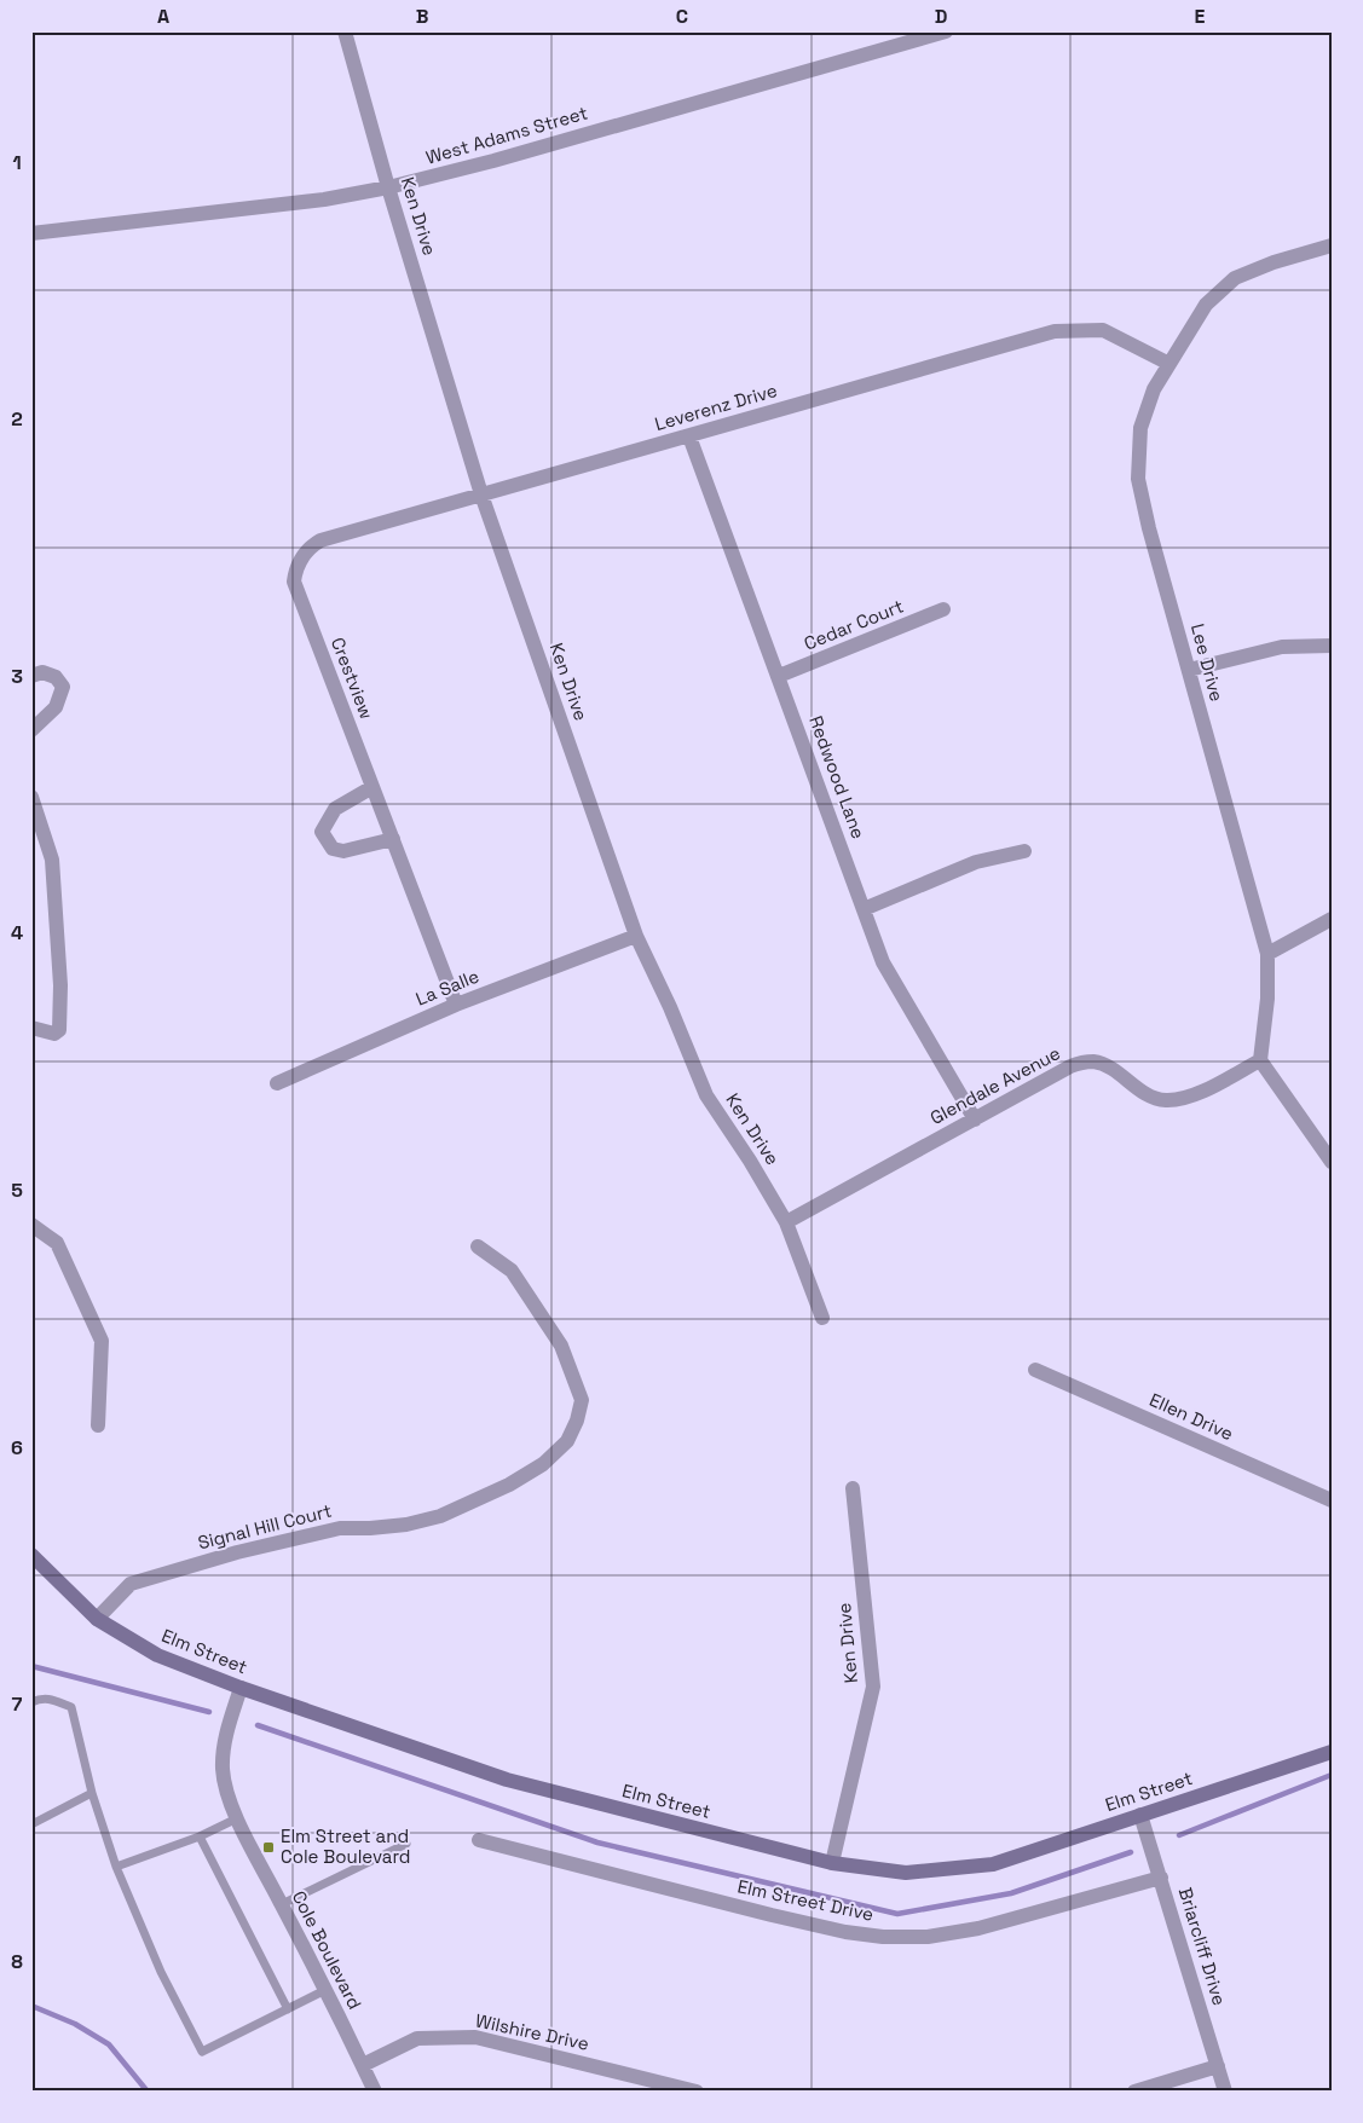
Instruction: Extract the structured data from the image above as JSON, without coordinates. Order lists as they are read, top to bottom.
{
  "streets": {
    "main road": ["Elm Street"],
    "street": [
      "West Adams Street",
      "Ken Drive",
      "Leverenz Drive",
      "Cedar Court",
      "Lee Drive",
      "Crestview",
      "Redwood Lane",
      "La Salle",
      "Glendale Avenue",
      "Ellen Drive",
      "Signal Hill Court",
      "Elm Street Drive",
      "Briarcliff Drive",
      "Cole Boulevard",
      "Wilshire Drive"
    ]
  },
  "crossings": [
    ["West Adams Street", "Ken Drive"],
    ["Ken Drive", "Leverenz Drive"],
    ["Ken Drive", "La Salle"],
    ["Ken Drive", "Glendale Avenue"],
    ["Ken Drive", "Elm Street"],
    ["Leverenz Drive", "Lee Drive"],
    ["Leverenz Drive", "Crestview"],
    ["Leverenz Drive", "Redwood Lane"],
    ["Cedar Court", "Redwood Lane"],
    ["Lee Drive", "Glendale Avenue"],
    ["Crestview", "La Salle"],
    ["Redwood Lane", "Glendale Avenue"],
    ["Signal Hill Court", "Elm Street"],
    ["Elm Street", "Briarcliff Drive"],
    ["Elm Street", "Cole Boulevard"],
    ["Elm Street Drive", "Briarcliff Drive"],
    ["Cole Boulevard", "Wilshire Drive"]
  ],
  "places": {
    "transit": ["Elm Street and Cole Boulevard"]
  },
  "grid": {
    "columns": [
      "A",
      "B",
      "C",
      "D",
      "E"
    ],
    "rows": [
      "1",
      "2",
      "3",
      "4",
      "5",
      "6",
      "7",
      "8"
    ]
  }
}
